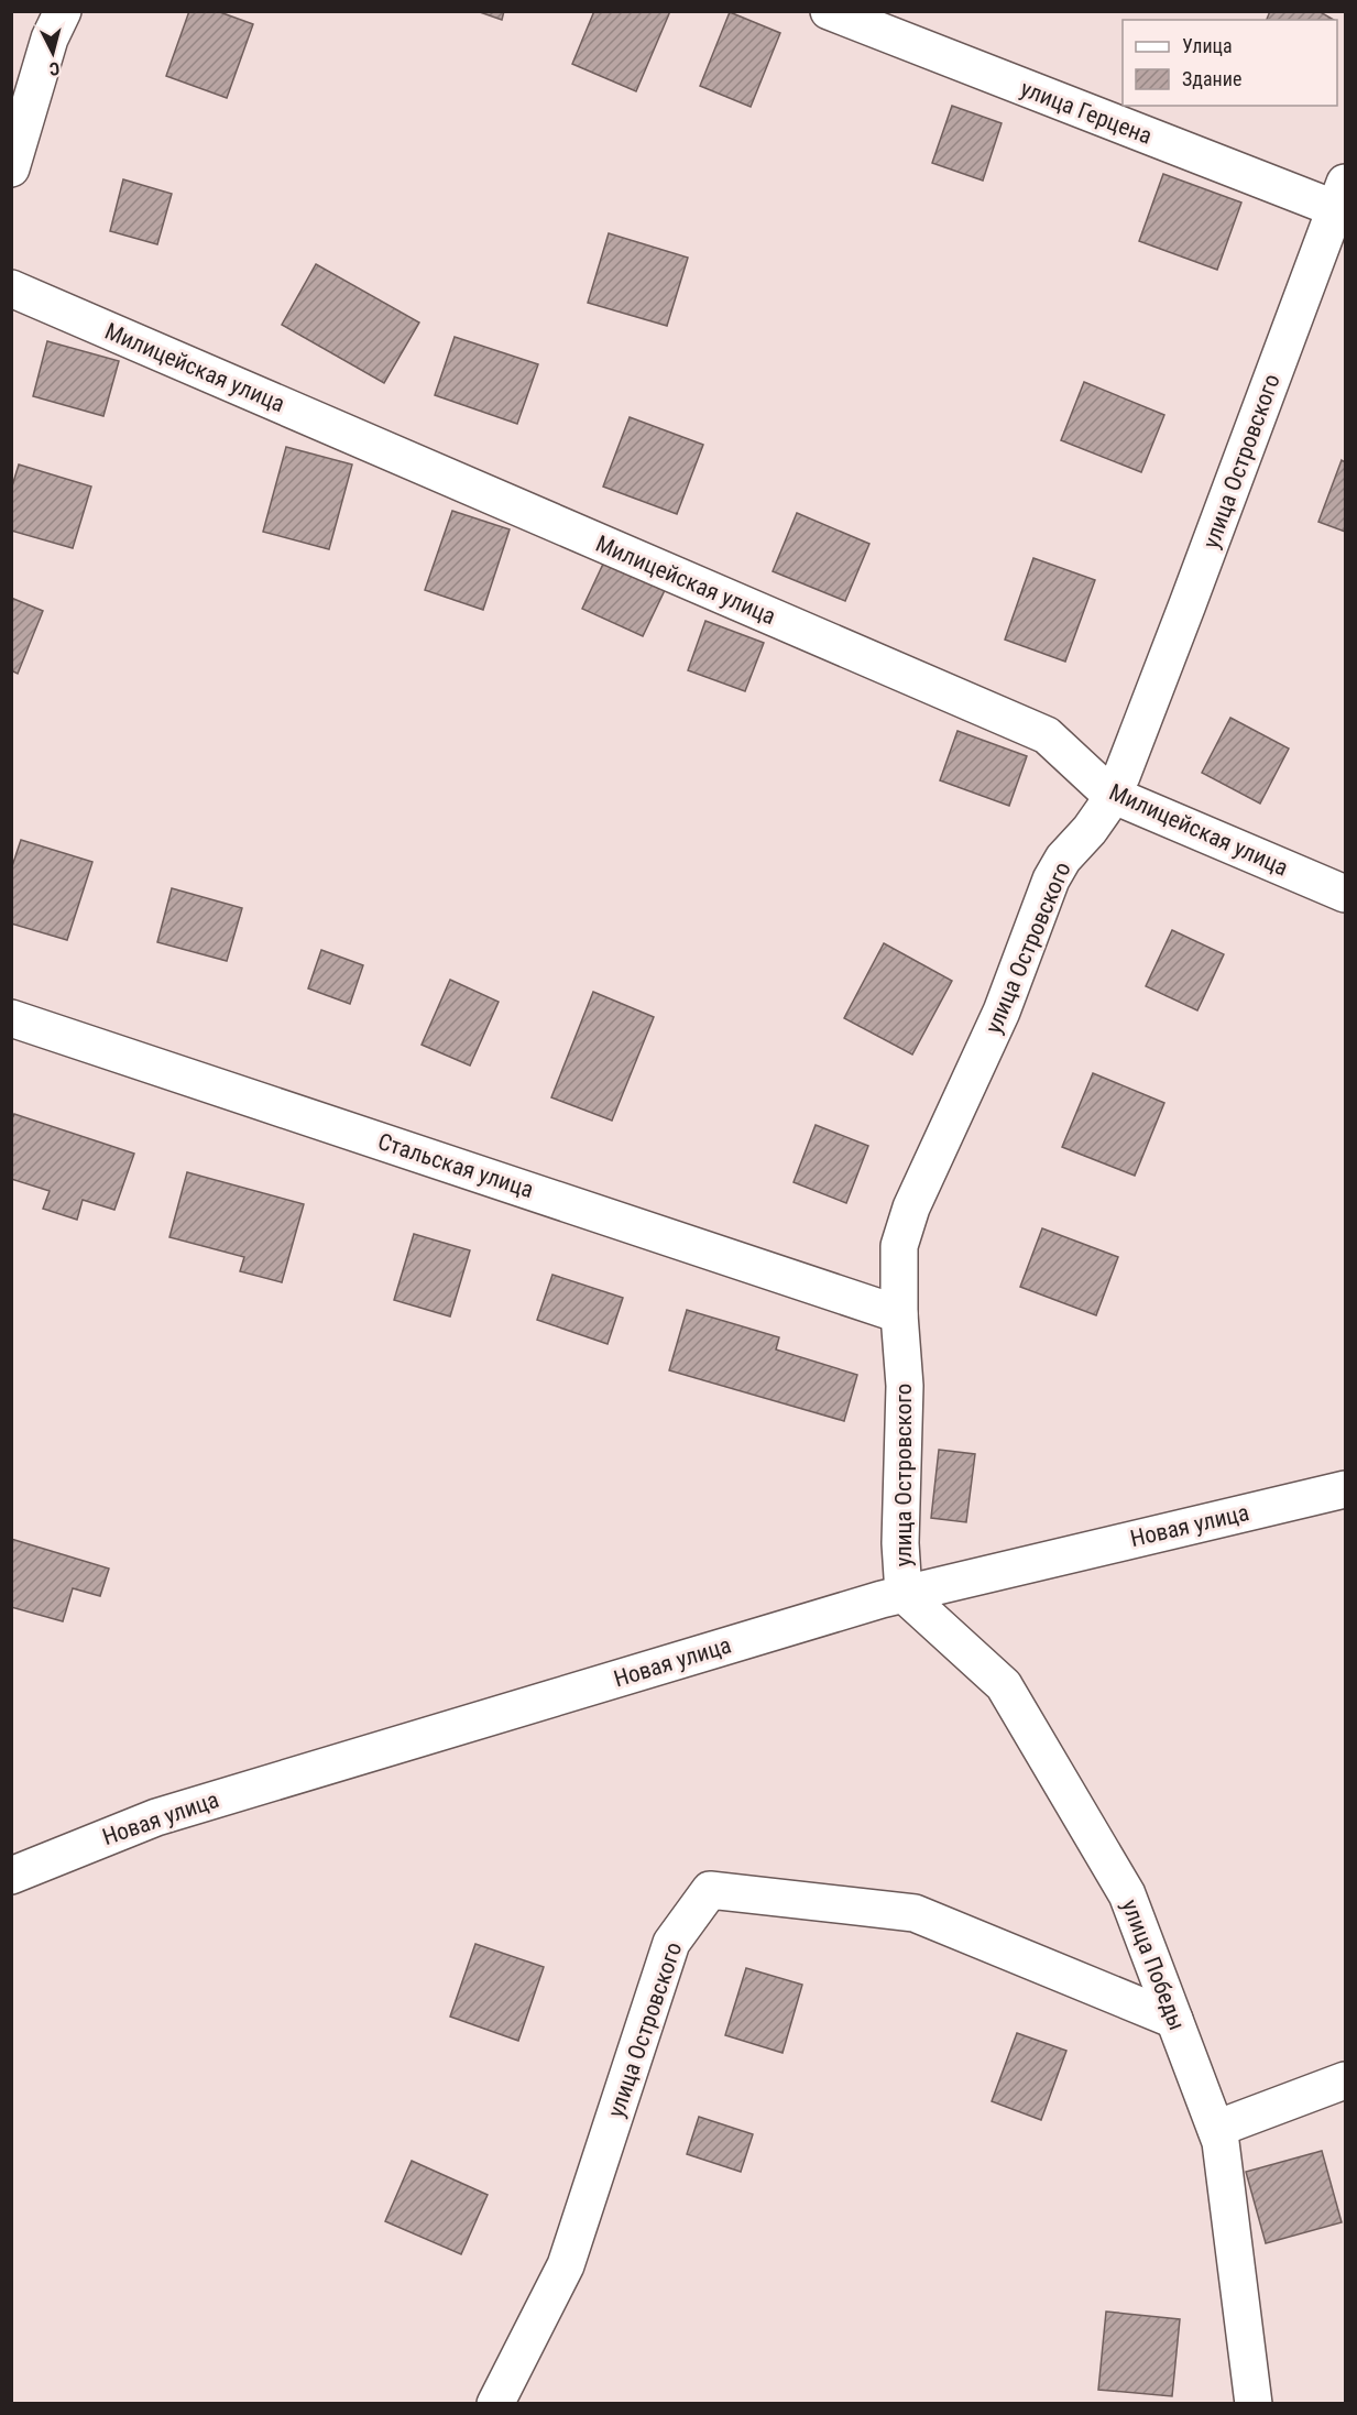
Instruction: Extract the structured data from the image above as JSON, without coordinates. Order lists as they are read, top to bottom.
{
  "streets": {
    "street": [
      "улица Герцена",
      "Милицейская улица",
      "улица Островского",
      "Стальская улица",
      "Новая улица",
      "улица Победы"
    ]
  },
  "crossings": [
    ["улица Герцена", "улица Островского"],
    ["Милицейская улица", "улица Островского"],
    ["улица Островского", "Стальская улица"],
    ["улица Островского", "Новая улица"],
    ["улица Островского", "улица Победы"],
    ["Новая улица", "улица Победы"]
  ],
  "legend": ["Улица", "Здание"],
  "north": "bottom"
}
